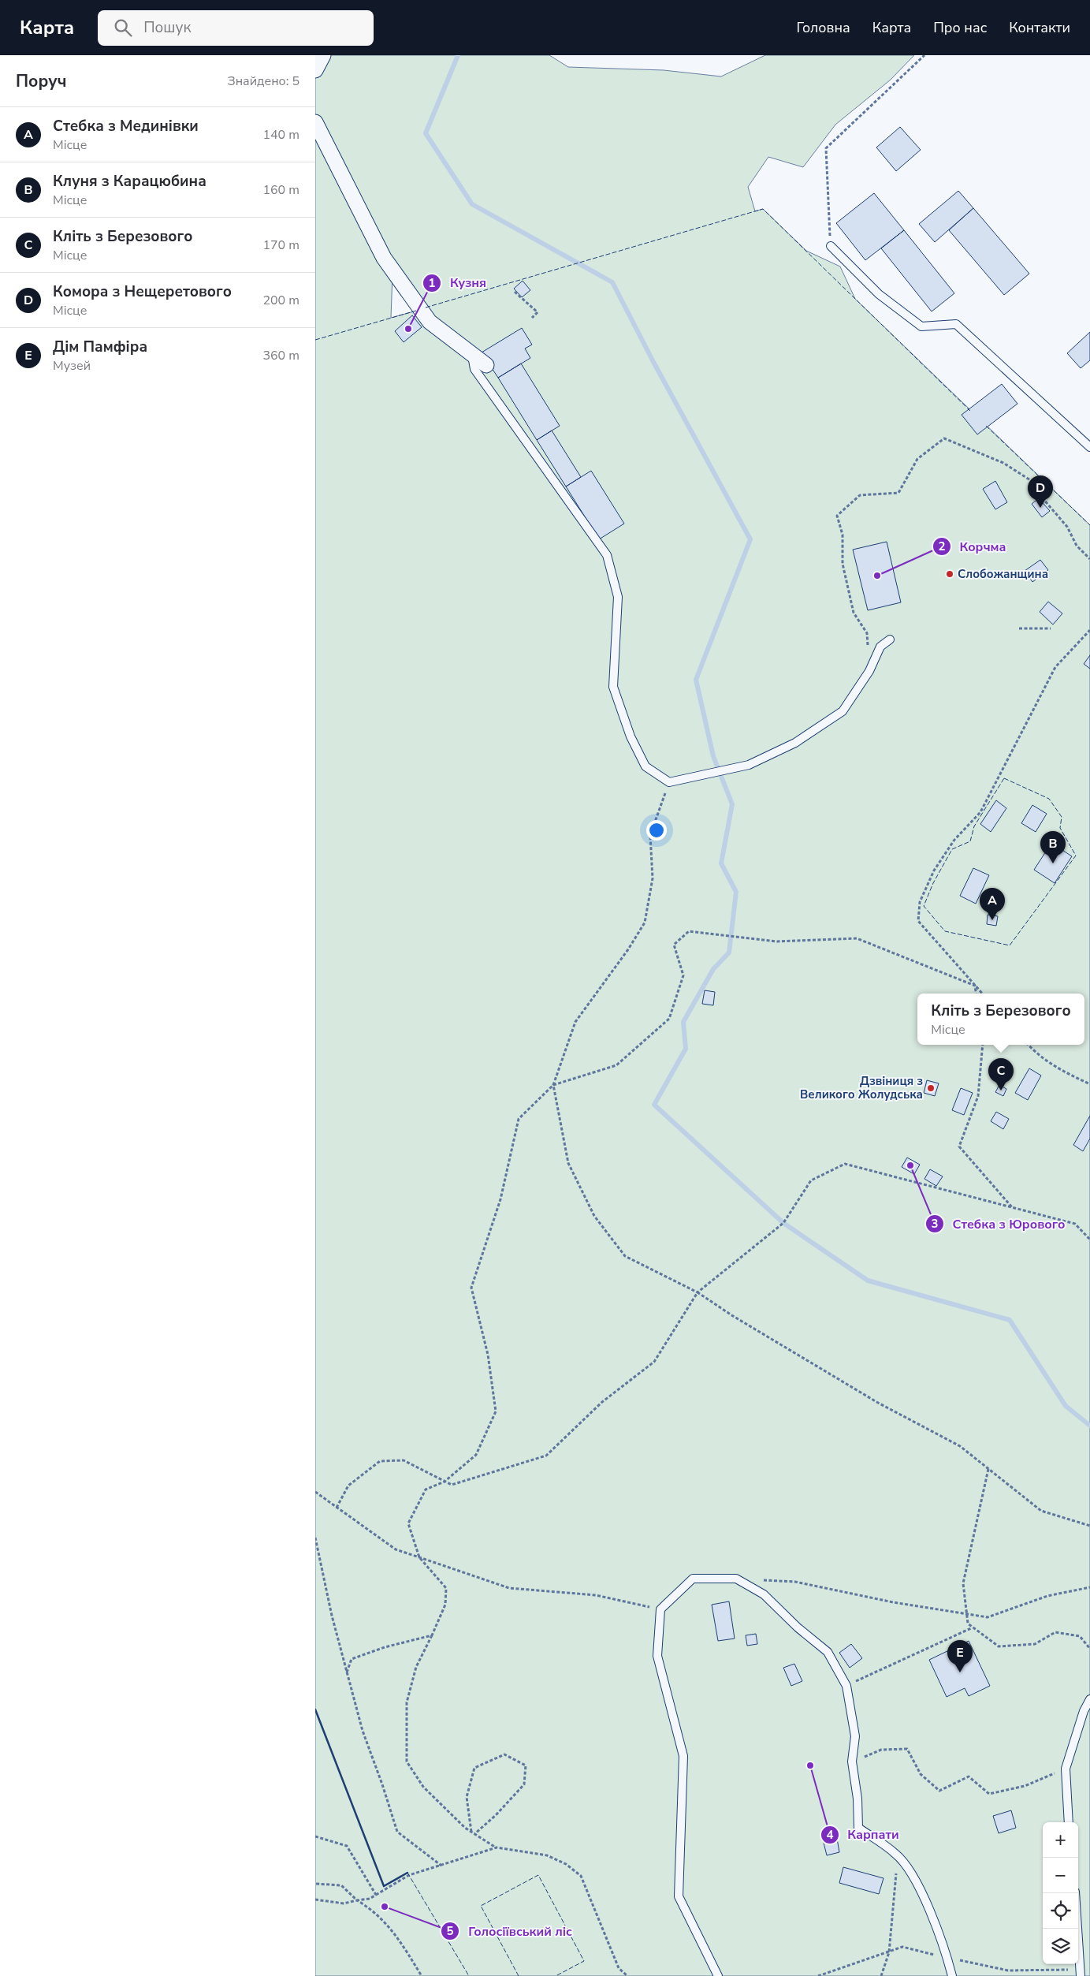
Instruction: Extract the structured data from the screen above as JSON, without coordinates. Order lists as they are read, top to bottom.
{
  "places": [
    "Кузня",
    "Слобожанщина",
    "Корчма",
    "Дзвіниця з Великого Жолудська",
    "Стебка з Юрового",
    "Карпати",
    "Голосіївський ліс"
  ],
  "page": {
    "header": "Карта",
    "search": "Пошук",
    "nav": [
      "Головна",
      "Карта",
      "Про нас",
      "Контакти"
    ],
    "heading": ["Поруч", "Знайдено: 5"],
    "list": [
      {
        "mark": "A",
        "name": "Стебка з Мединівки",
        "note": "Місце",
        "value": "140 m"
      },
      {
        "mark": "B",
        "name": "Клуня з Карацюбина",
        "note": "Місце",
        "value": "160 m"
      },
      {
        "mark": "C",
        "name": "Кліть з Березового",
        "note": "Місце",
        "value": "170 m"
      },
      {
        "mark": "D",
        "name": "Комора з Нещеретового",
        "note": "Місце",
        "value": "200 m"
      },
      {
        "mark": "E",
        "name": "Дім Памфіра",
        "note": "Музей",
        "value": "360 m"
      }
    ],
    "pins": [
      "D",
      "B",
      "A",
      "C",
      "E"
    ],
    "popup": ["Кліть з Березового", "Місце"],
    "map_buttons": ["+", "−"]
  }
}
